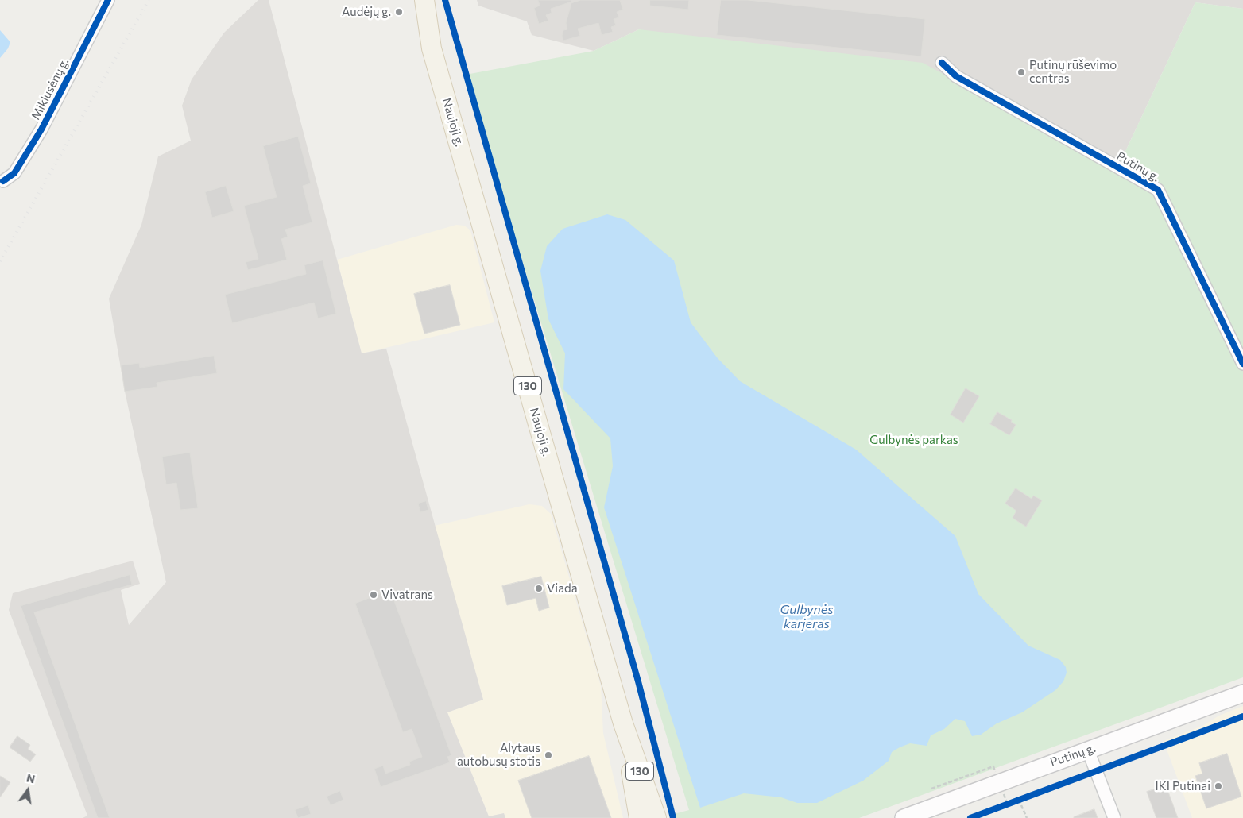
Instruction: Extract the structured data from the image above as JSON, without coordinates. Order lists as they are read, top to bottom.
{
  "streets": {
    "main road": ["Naujoji g.", "Putinų g.", "130"],
    "street": ["Miklusėnų g."]
  },
  "water": ["Gulbynės karjeras"],
  "parks": ["Gulbynės parkas"],
  "places": [
    "Audėjų g.",
    "Putinų rūševimo centras",
    "Viada",
    "Vivatrans",
    "Alytaus autobusų stotis",
    "IKI Putinai"
  ],
  "north": "top"
}
